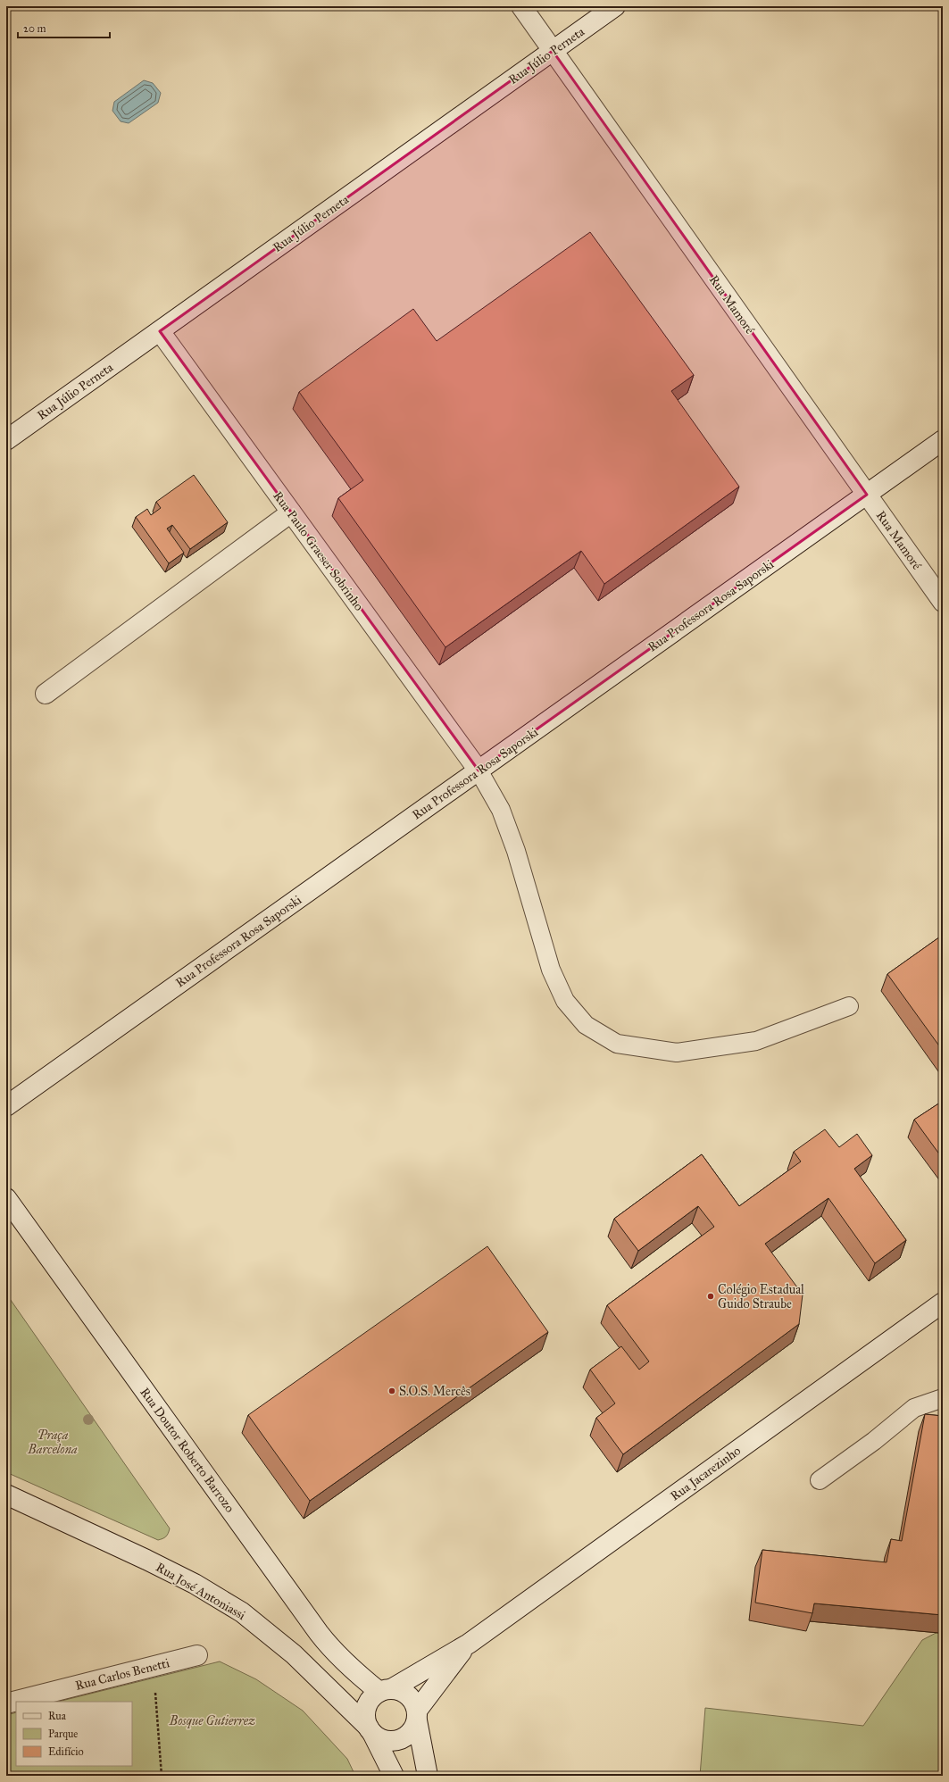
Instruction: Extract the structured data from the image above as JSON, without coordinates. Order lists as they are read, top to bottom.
{
  "streets": {
    "street": [
      "Rua Júlio Perneta",
      "Rua Mamoré",
      "Rua Paulo Graeser Sobrinho",
      "Rua Professora Rosa Saporski",
      "Rua Doutor Roberto Barrozo",
      "Rua Jacarezinho",
      "Rua José Antoniassi",
      "Rua Carlos Benetti"
    ]
  },
  "crossings": [
    ["Rua Júlio Perneta", "Rua Mamoré"],
    ["Rua Júlio Perneta", "Rua Paulo Graeser Sobrinho"],
    ["Rua Mamoré", "Rua Professora Rosa Saporski"],
    ["Rua Paulo Graeser Sobrinho", "Rua Professora Rosa Saporski"],
    ["Rua Doutor Roberto Barrozo", "Rua Jacarezinho"],
    ["Rua Doutor Roberto Barrozo", "Rua José Antoniassi"],
    ["Rua Jacarezinho", "Rua José Antoniassi"]
  ],
  "parks": ["Praça Barcelona", "Bosque Gutierrez"],
  "places": ["Colégio Estadual Guido Straube", "S.O.S. Mercês"],
  "legend": ["Rua", "Parque", "Edifício"],
  "scale_bar": "20 m"
}
